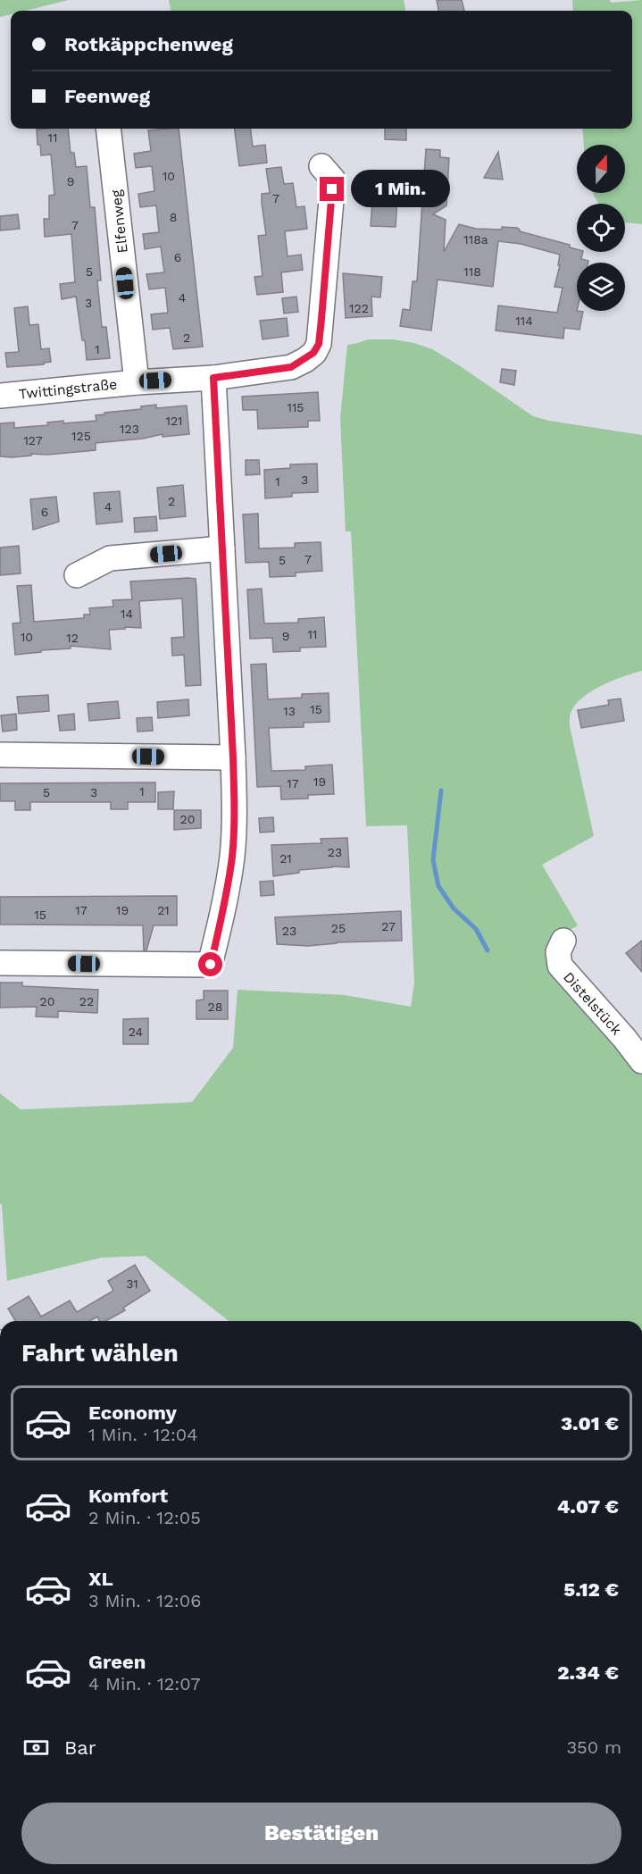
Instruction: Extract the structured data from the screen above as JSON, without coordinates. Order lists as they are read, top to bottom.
{
  "streets": {
    "street": ["Elfenweg", "Twittingstraße", "Distelstück"]
  },
  "crossings": [
    ["Elfenweg", "Twittingstraße"]
  ],
  "house_numbers": [
    "11",
    "10",
    "9",
    "7",
    "8",
    "7",
    "118a",
    "6",
    "5",
    "118",
    "4",
    "3",
    "122",
    "114",
    "2",
    "1",
    "115",
    "121",
    "123",
    "125",
    "127",
    "3",
    "1",
    "2",
    "4",
    "6",
    "7",
    "5",
    "14",
    "11",
    "9",
    "10",
    "12",
    "15",
    "13",
    "19",
    "17",
    "1",
    "5",
    "3",
    "20",
    "23",
    "21",
    "17",
    "19",
    "21",
    "15",
    "27",
    "25",
    "23",
    "20",
    "22",
    "28",
    "24",
    "31"
  ],
  "north": "top",
  "page": {
    "banner": ["Rotkäppchenweg", "Feenweg"],
    "bubble": "1 Min.",
    "heading": "Fahrt wählen",
    "list": [
      {
        "name": "Economy",
        "note": "1 Min. · 12:04",
        "value": "3.01 €"
      },
      {
        "name": "Komfort",
        "note": "2 Min. · 12:05",
        "value": "4.07 €"
      },
      {
        "name": "XL",
        "note": "3 Min. · 12:06",
        "value": "5.12 €"
      },
      {
        "name": "Green",
        "note": "4 Min. · 12:07",
        "value": "2.34 €"
      }
    ],
    "pay": ["Bar", "350 m"],
    "buttons": "Bestätigen"
  }
}
